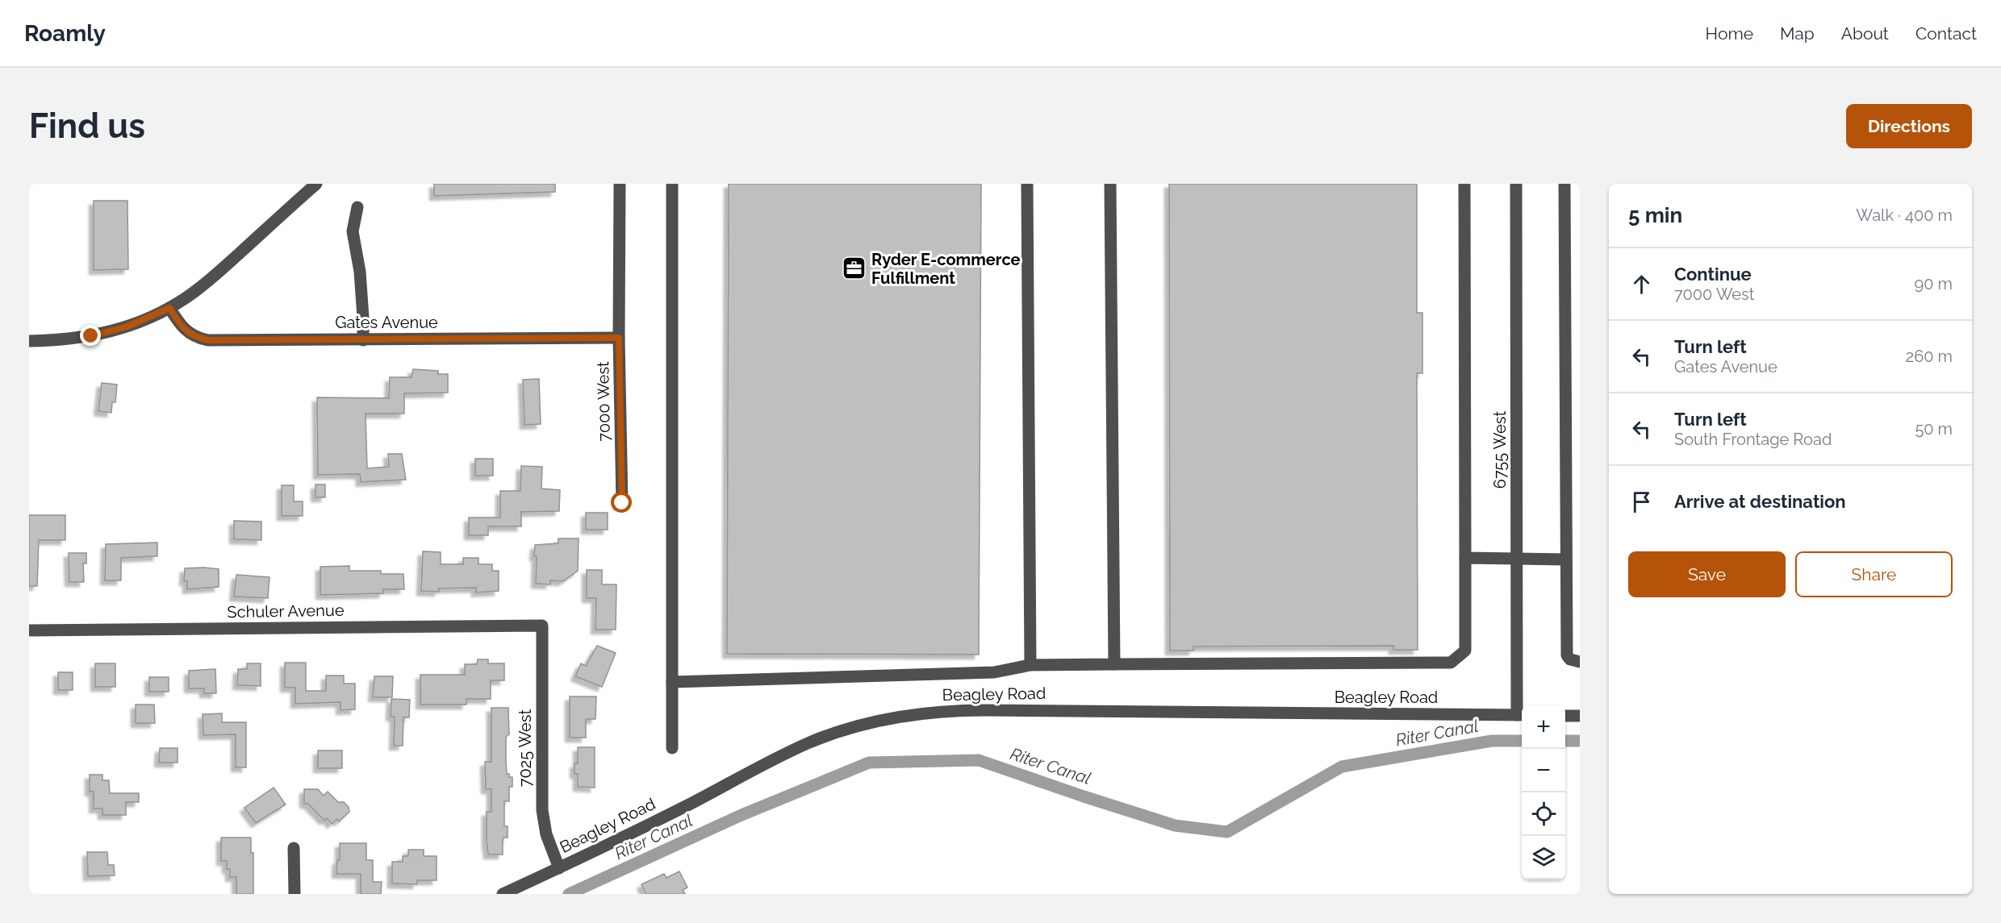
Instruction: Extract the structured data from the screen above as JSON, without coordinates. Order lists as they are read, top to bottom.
{
  "streets": {
    "street": [
      "Gates Avenue",
      "7000 West",
      "6755 West",
      "Schuler Avenue",
      "Beagley Road",
      "7025 West"
    ]
  },
  "crossings": [
    ["Gates Avenue", "7000 West"],
    ["6755 West", "Beagley Road"],
    ["Schuler Avenue", "7025 West"],
    ["Beagley Road", "7025 West"]
  ],
  "water": ["Riter Canal"],
  "places": {
    "office": ["Ryder E-commerce Fulfillment"]
  },
  "page": {
    "header": "Roamly",
    "nav": [
      "Home",
      "Map",
      "About",
      "Contact"
    ],
    "buttons": [
      "Directions",
      ["Save", "Share"]
    ],
    "title": "Find us",
    "heading": ["5 min", "Walk · 400 m"],
    "list": [
      ["Continue", "7000 West", "90 m"],
      ["Turn left", "Gates Avenue", "260 m"],
      ["Turn left", "South Frontage Road", "50 m"],
      "Arrive at destination"
    ],
    "map_buttons": ["+", "−"]
  }
}
